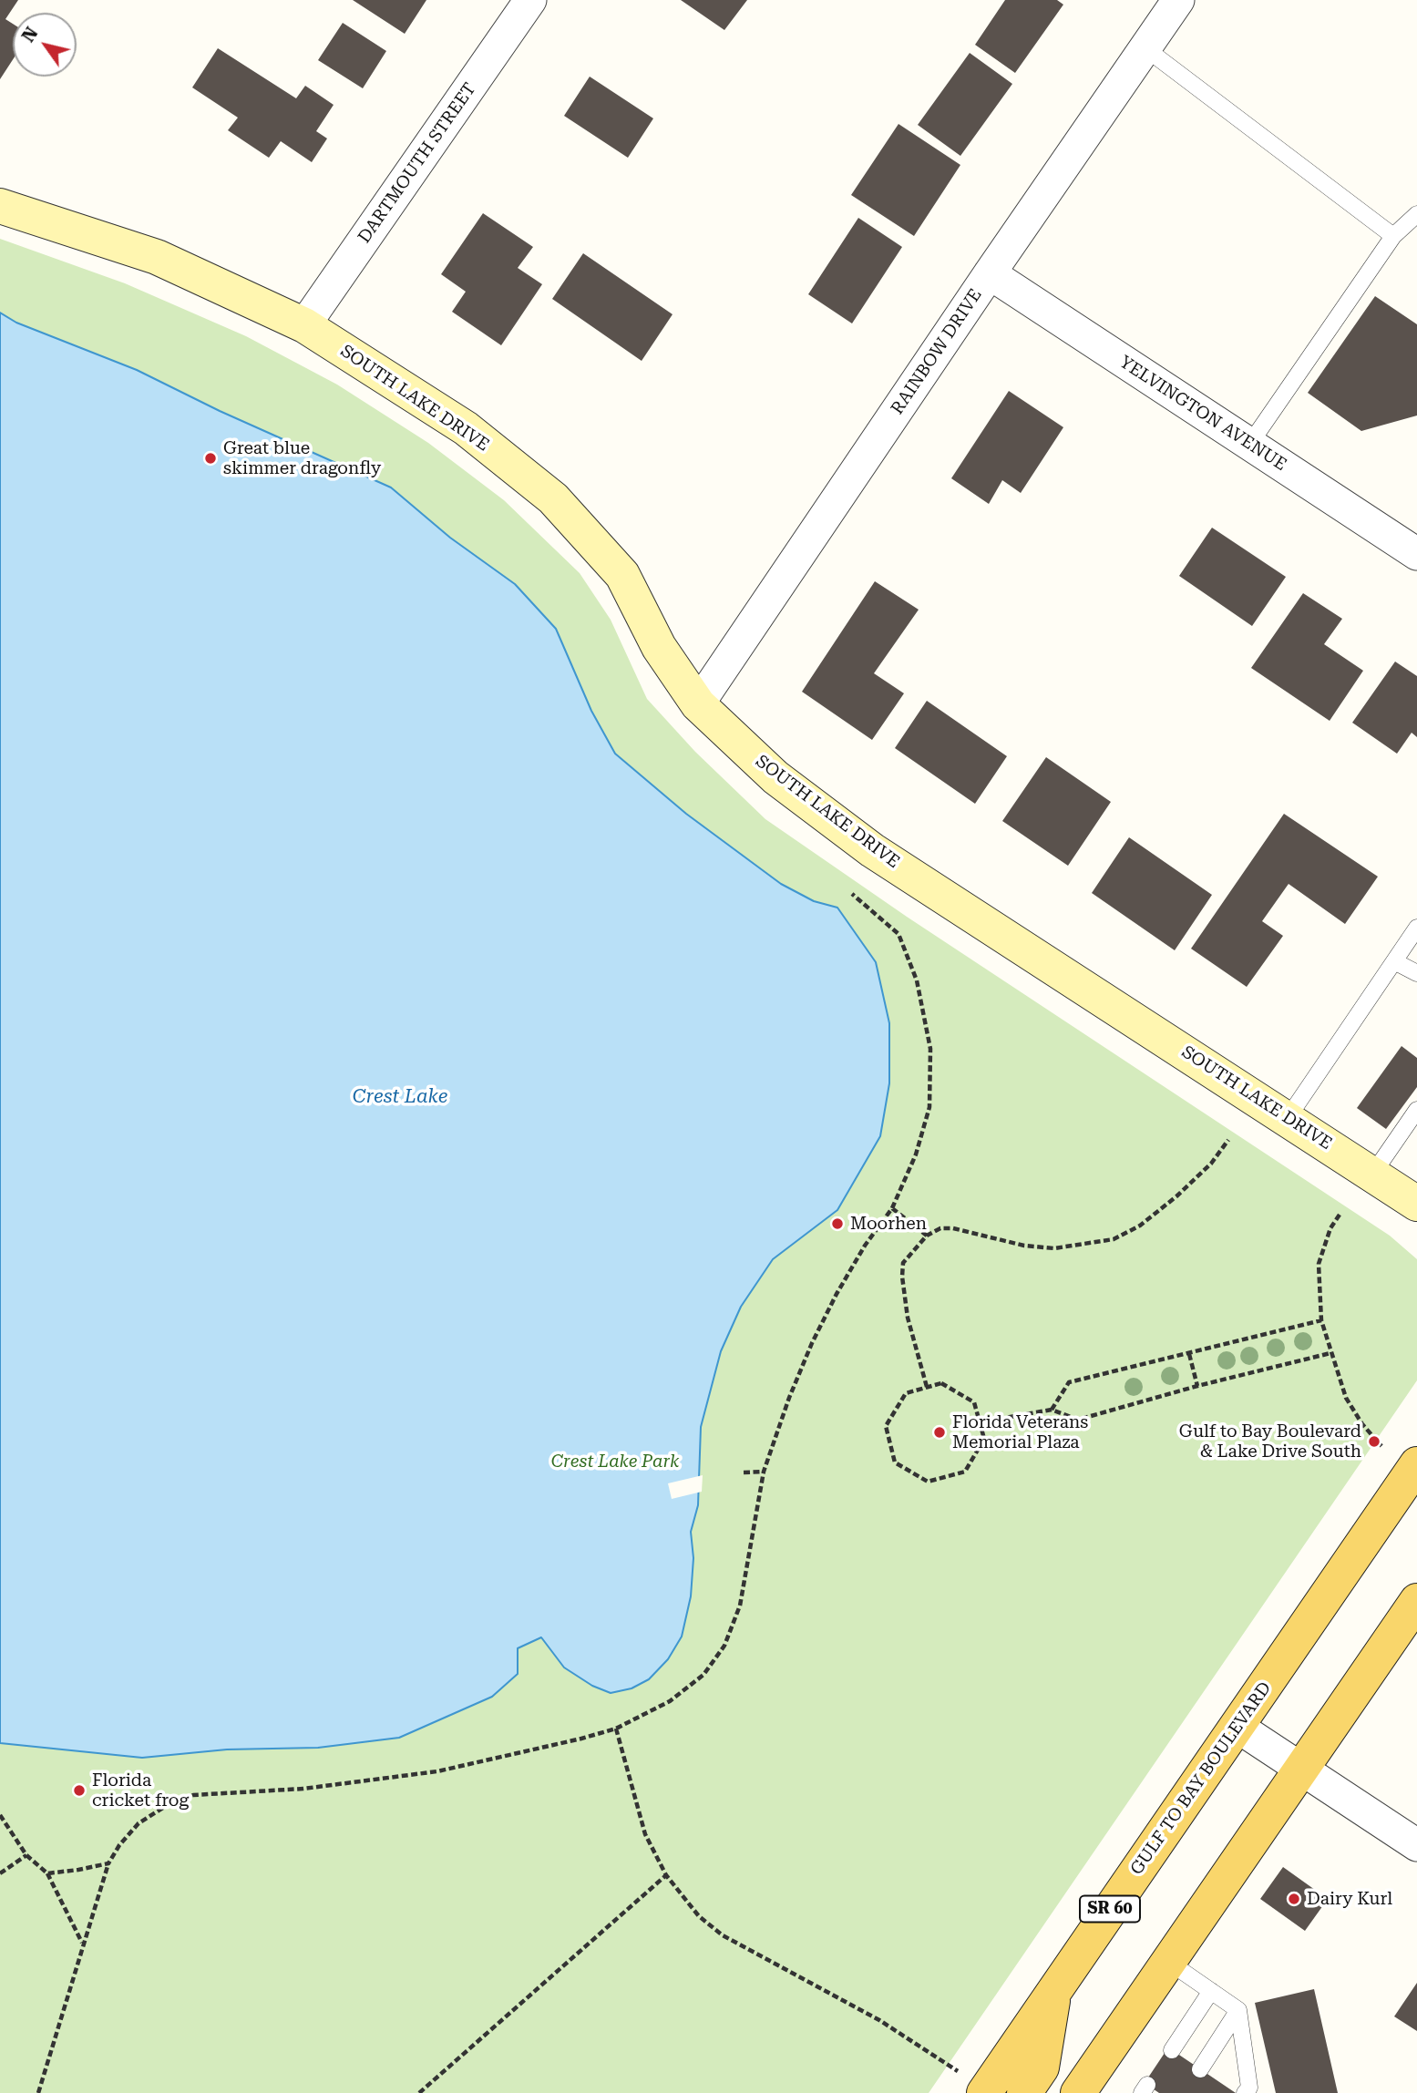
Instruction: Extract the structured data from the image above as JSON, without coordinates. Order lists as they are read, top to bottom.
{
  "streets": {
    "main road": ["GULF TO BAY BOULEVARD", "SR 60"],
    "street": [
      "DARTMOUTH STREET",
      "RAINBOW DRIVE",
      "SOUTH LAKE DRIVE",
      "YELVINGTON AVENUE"
    ]
  },
  "crossings": [
    ["DARTMOUTH STREET", "SOUTH LAKE DRIVE"],
    ["RAINBOW DRIVE", "SOUTH LAKE DRIVE"],
    ["RAINBOW DRIVE", "YELVINGTON AVENUE"]
  ],
  "water": ["Crest Lake"],
  "parks": ["Crest Lake Park"],
  "places": [
    "Great blue skimmer dragonfly",
    "Moorhen",
    "Florida Veterans Memorial Plaza",
    "Gulf to Bay Boulevard & Lake Drive South",
    "Florida cricket frog",
    "Dairy Kurl"
  ],
  "north": "top left"
}
